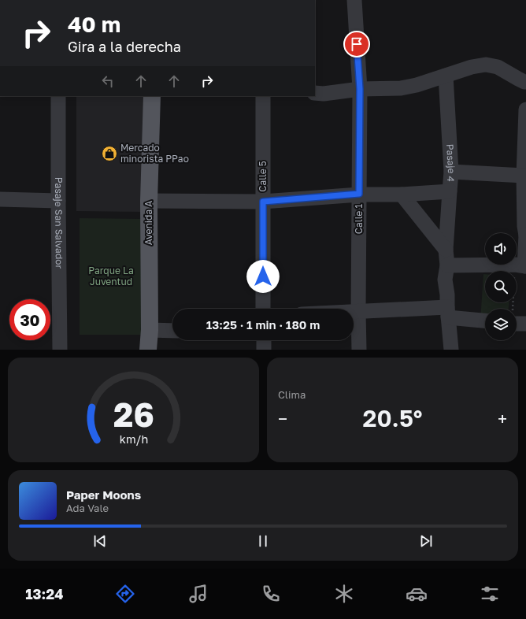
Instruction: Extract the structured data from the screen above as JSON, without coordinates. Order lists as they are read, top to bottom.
{
  "streets": {
    "main road": ["Avenida A"],
    "street": [
      "Pasaje 4",
      "Calle 5",
      "Calle 1",
      "Pasaje San Salvador"
    ]
  },
  "parks": ["Parque La Juventud"],
  "places": {
    "shop": ["Mercado minorista PPao"]
  },
  "page": {
    "turn": ["40 m", "Gira a la derecha"],
    "limit": "30",
    "trip": "13:25 · 1 min · 180 m",
    "tile": "Clima",
    "heat": ["−", "20.5°", "+"],
    "song": ["Paper Moons", "Ada Vale"],
    "tabs": "13:24",
    "gauge": ["26", "km/h"]
  }
}
